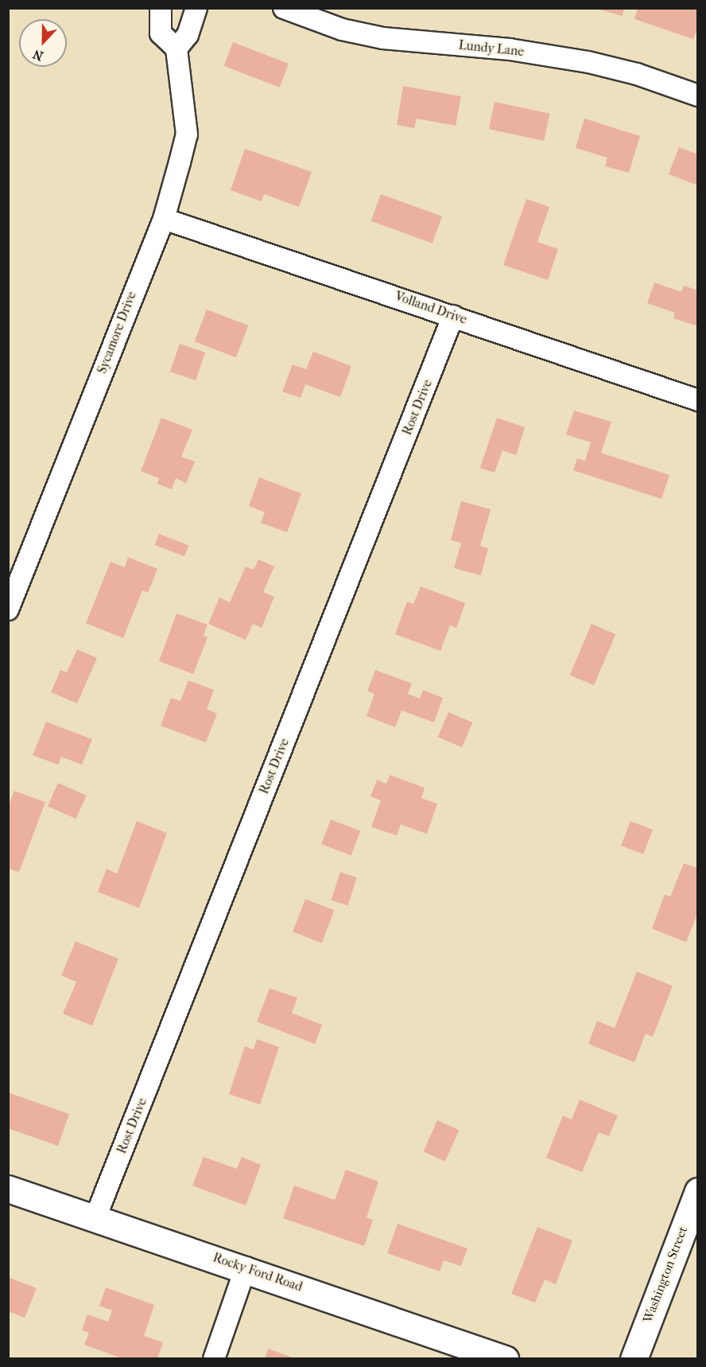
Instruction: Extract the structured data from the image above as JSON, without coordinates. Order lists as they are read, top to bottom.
{
  "streets": {
    "street": [
      "Lundy Lane",
      "Volland Drive",
      "Sycamore Drive",
      "Rost Drive",
      "Rocky Ford Road",
      "Washington Street"
    ]
  },
  "crossings": [
    ["Volland Drive", "Sycamore Drive"],
    ["Volland Drive", "Rost Drive"],
    ["Rost Drive", "Rocky Ford Road"]
  ],
  "north": "bottom"
}
